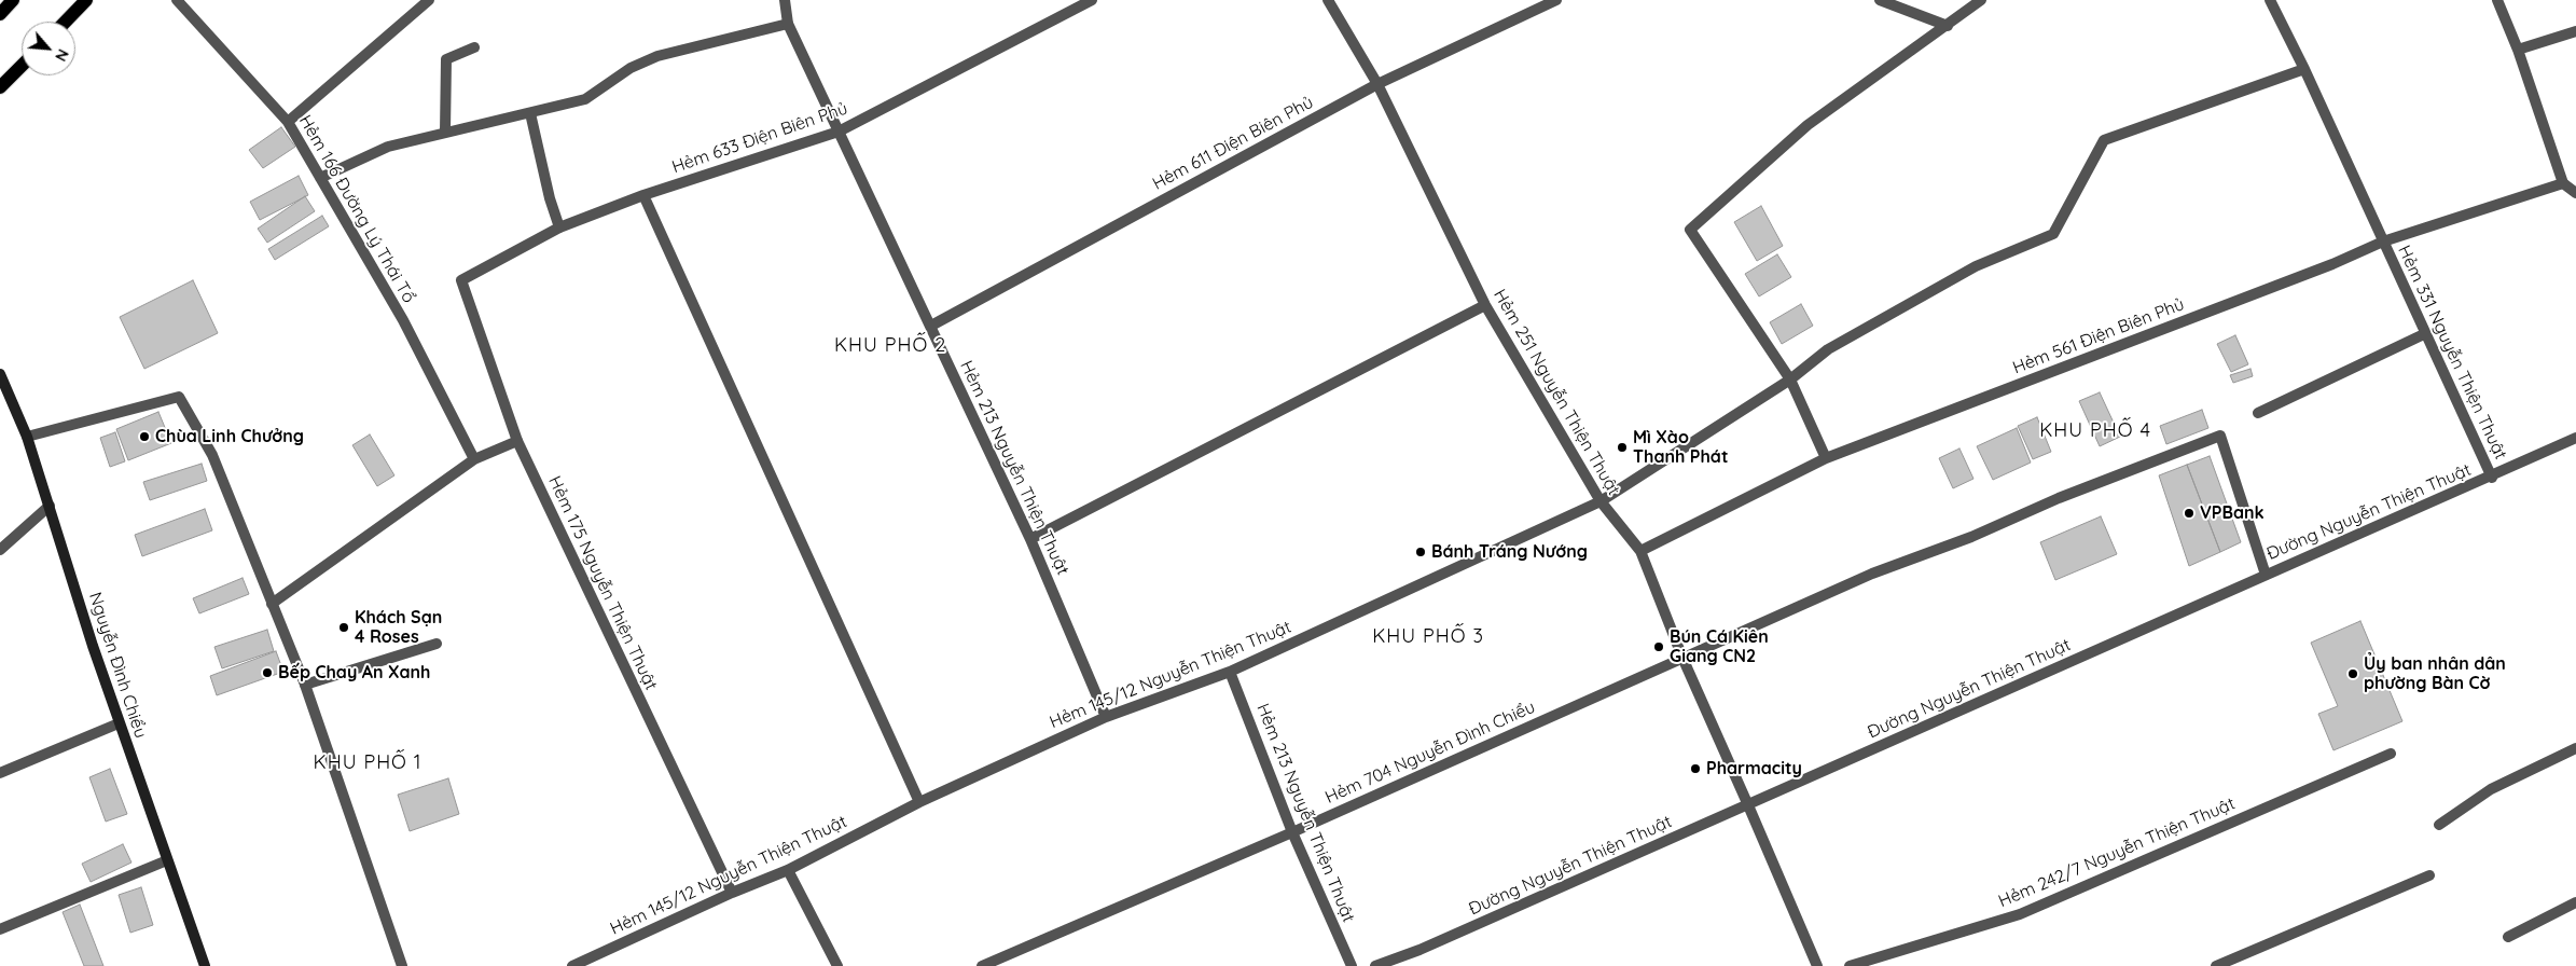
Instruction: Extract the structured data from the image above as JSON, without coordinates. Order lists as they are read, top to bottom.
{
  "streets": {
    "main road": ["Nguyễn Đình Chiểu"],
    "street": [
      "Hẻm 633 Ðiện Biên Phủ",
      "Hẻm 611 Ðiện Biên Phủ",
      "Hẻm 166 Đường Lý Thái Tổ",
      "Hẻm 561 Ðiện Biên Phủ",
      "Hẻm 331 Nguyễn Thiện Thuật",
      "Hẻm 251 Nguyễn Thiện Thuật",
      "Hẻm 213 Nguyễn Thiện Thuật",
      "Đường Nguyễn Thiện Thuật",
      "Hẻm 175 Nguyễn Thiện Thuật",
      "Hẻm 145/12 Nguyễn Thiện Thuật",
      "Hẻm 704 Nguyễn Đình Chiểu",
      "Hẻm 242/7 Nguyễn Thiện Thuật"
    ]
  },
  "crossings": [
    ["Hẻm 633 Ðiện Biên Phủ", "Hẻm 213 Nguyễn Thiện Thuật"],
    ["Hẻm 633 Ðiện Biên Phủ", "Hẻm 175 Nguyễn Thiện Thuật"],
    ["Hẻm 611 Ðiện Biên Phủ", "Hẻm 251 Nguyễn Thiện Thuật"],
    ["Hẻm 611 Ðiện Biên Phủ", "Hẻm 213 Nguyễn Thiện Thuật"],
    ["Hẻm 561 Ðiện Biên Phủ", "Hẻm 331 Nguyễn Thiện Thuật"],
    ["Hẻm 561 Ðiện Biên Phủ", "Hẻm 251 Nguyễn Thiện Thuật"],
    ["Hẻm 331 Nguyễn Thiện Thuật", "Đường Nguyễn Thiện Thuật"],
    ["Hẻm 331 Nguyễn Thiện Thuật", "Hẻm 145/12 Nguyễn Thiện Thuật"],
    ["Hẻm 251 Nguyễn Thiện Thuật", "Đường Nguyễn Thiện Thuật"],
    ["Hẻm 251 Nguyễn Thiện Thuật", "Hẻm 145/12 Nguyễn Thiện Thuật"],
    ["Hẻm 251 Nguyễn Thiện Thuật", "Hẻm 704 Nguyễn Đình Chiểu"],
    ["Hẻm 213 Nguyễn Thiện Thuật", "Hẻm 145/12 Nguyễn Thiện Thuật"],
    ["Hẻm 213 Nguyễn Thiện Thuật", "Hẻm 704 Nguyễn Đình Chiểu"],
    ["Đường Nguyễn Thiện Thuật", "Hẻm 704 Nguyễn Đình Chiểu"],
    ["Hẻm 175 Nguyễn Thiện Thuật", "Hẻm 145/12 Nguyễn Thiện Thuật"]
  ],
  "districts": [
    "KHU PHỐ 2",
    "KHU PHỐ 4",
    "KHU PHỐ 3",
    "KHU PHỐ 1"
  ],
  "places": [
    "Chùa Linh Chưởng",
    "Mì Xào Thanh Phát",
    "VPBank",
    "Bánh Tráng Nướng",
    "Khách Sạn 4 Roses",
    "Bún Cá Kiên Giang CN2",
    "Bếp Chay An Xanh",
    "Ủy ban nhân dân phường Bàn Cờ",
    "Pharmacity"
  ],
  "north": "bottom right"
}
